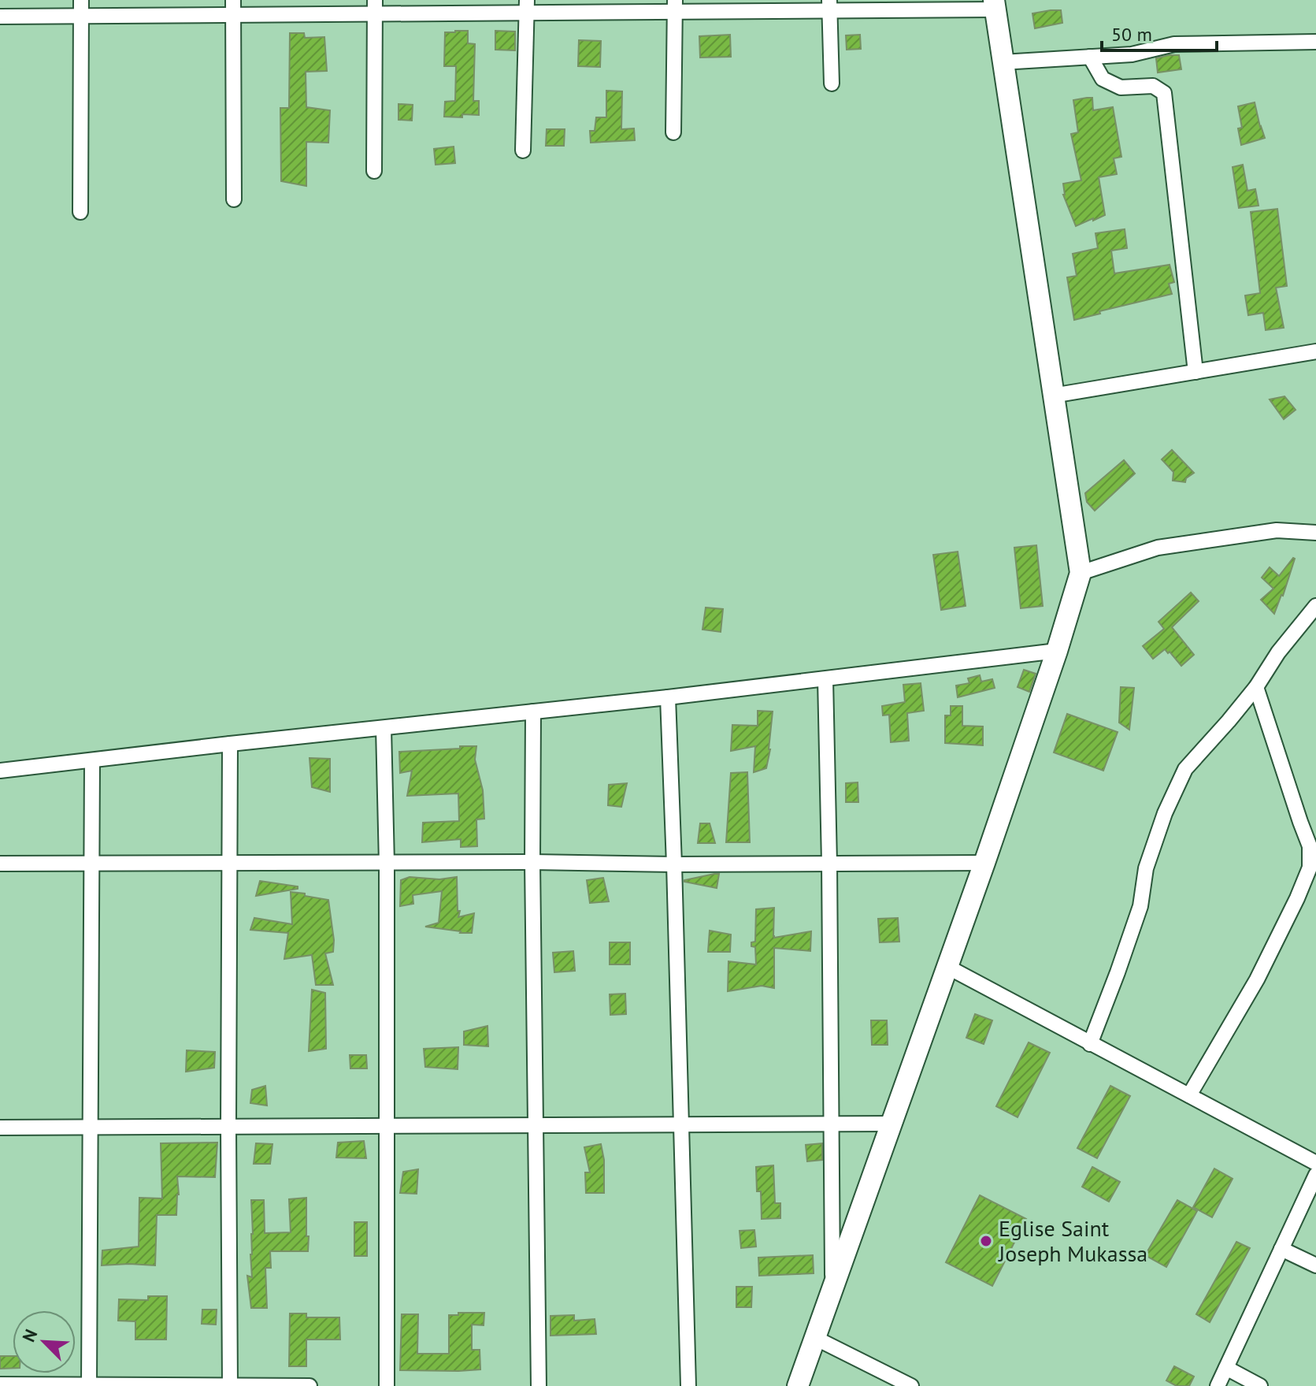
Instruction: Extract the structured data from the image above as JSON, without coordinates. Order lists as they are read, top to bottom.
{
  "places": ["Eglise Saint Joseph Mukassa"],
  "scale_bar": "50 m",
  "north": "top left"
}
